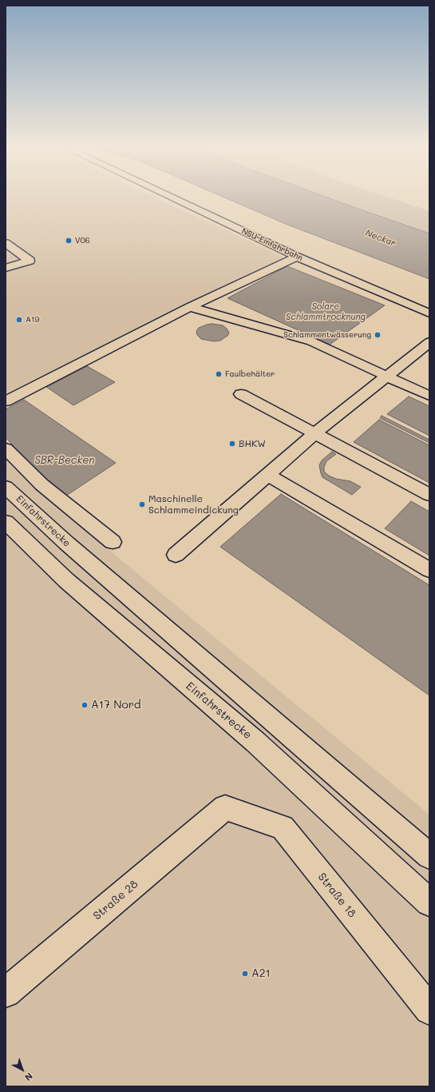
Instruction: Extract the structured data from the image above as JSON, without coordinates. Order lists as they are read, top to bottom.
{
  "streets": {
    "street": [
      "NSU-Einfahrbahn",
      "Einfahrstrecke",
      "Straße 18",
      "Straße 28"
    ]
  },
  "crossings": [
    ["Straße 18", "Straße 28"]
  ],
  "water": ["Neckar", "Solare Schlammtrocknung", "SBR-Becken"],
  "places": [
    "V06",
    "A19",
    "Schlammentwässerung",
    "Faulbehälter",
    "BHKW",
    "Maschinelle Schlammeindickung",
    "A17 Nord",
    "A21"
  ],
  "north": "bottom right"
}
